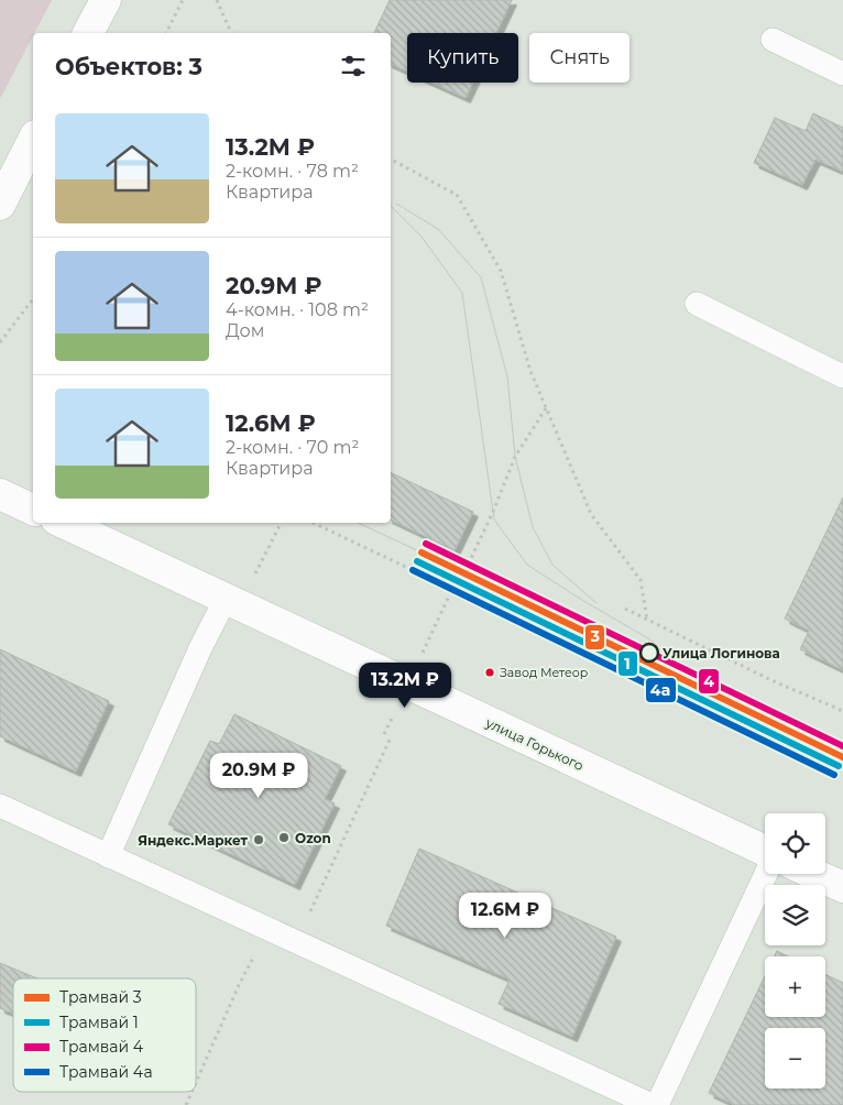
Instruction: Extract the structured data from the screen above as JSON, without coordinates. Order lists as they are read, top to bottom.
{
  "streets": {
    "street": ["улица Горького"]
  },
  "places": [
    "Улица Логинова",
    "Завод Метеор",
    "Ozon",
    "Яндекс.Маркет"
  ],
  "lines": [
    "tram line 4",
    "tram line 3",
    "tram line 1",
    "tram line 4а"
  ],
  "legend": [
    "Трамвай 3",
    "Трамвай 1",
    "Трамвай 4",
    "Трамвай 4а"
  ],
  "page": {
    "chip": ["Купить", "Снять"],
    "heading": "Объектов: 3",
    "list": [
      {
        "name": "13.2M ₽",
        "note": "2-комн. · 78 m² · Квартира"
      },
      {
        "name": "20.9M ₽",
        "note": "4-комн. · 108 m² · Дом"
      },
      {
        "name": "12.6M ₽",
        "note": "2-комн. · 70 m² · Квартира"
      }
    ],
    "price": ["13.2M ₽", "20.9M ₽", "12.6M ₽"],
    "map_buttons": ["+", "−"]
  }
}
